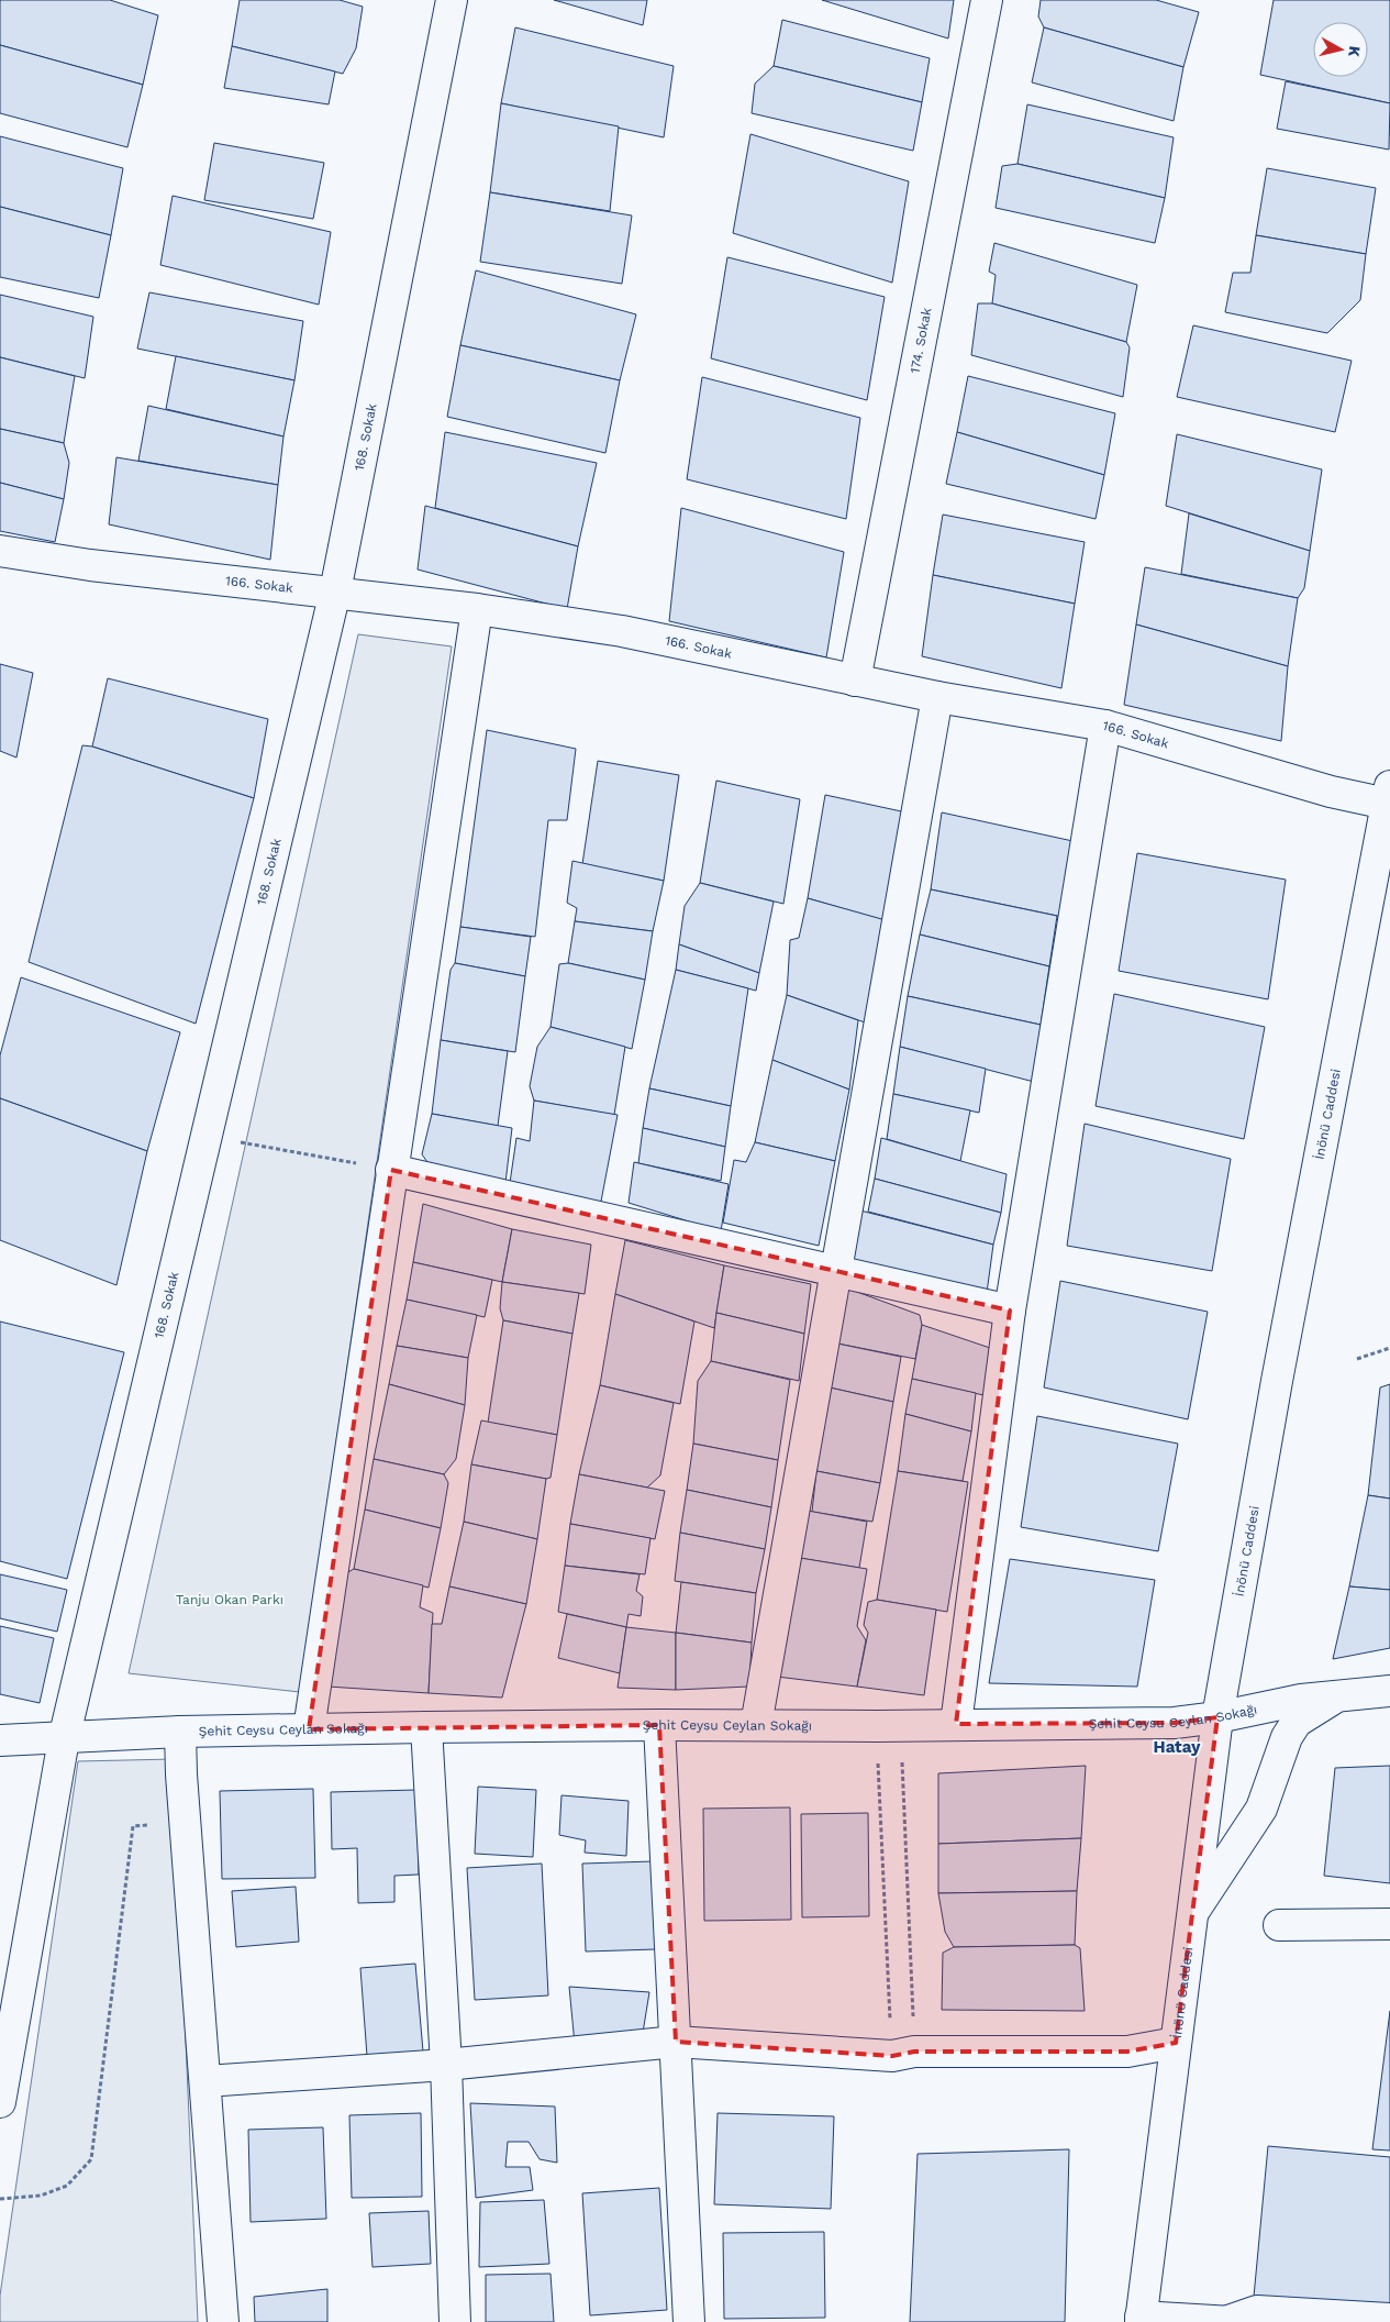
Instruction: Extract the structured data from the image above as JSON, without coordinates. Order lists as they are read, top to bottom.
{
  "streets": {
    "street": [
      "174. Sokak",
      "168. Sokak",
      "166. Sokak",
      "İnönü Caddesi",
      "Şehit Ceysu Ceylan Sokağı"
    ]
  },
  "crossings": [
    ["174. Sokak", "166. Sokak"],
    ["168. Sokak", "166. Sokak"],
    ["168. Sokak", "Şehit Ceysu Ceylan Sokağı"],
    ["166. Sokak", "İnönü Caddesi"],
    ["İnönü Caddesi", "Şehit Ceysu Ceylan Sokağı"]
  ],
  "districts": ["Hatay"],
  "parks": ["Tanju Okan Parkı"],
  "north": "right"
}
